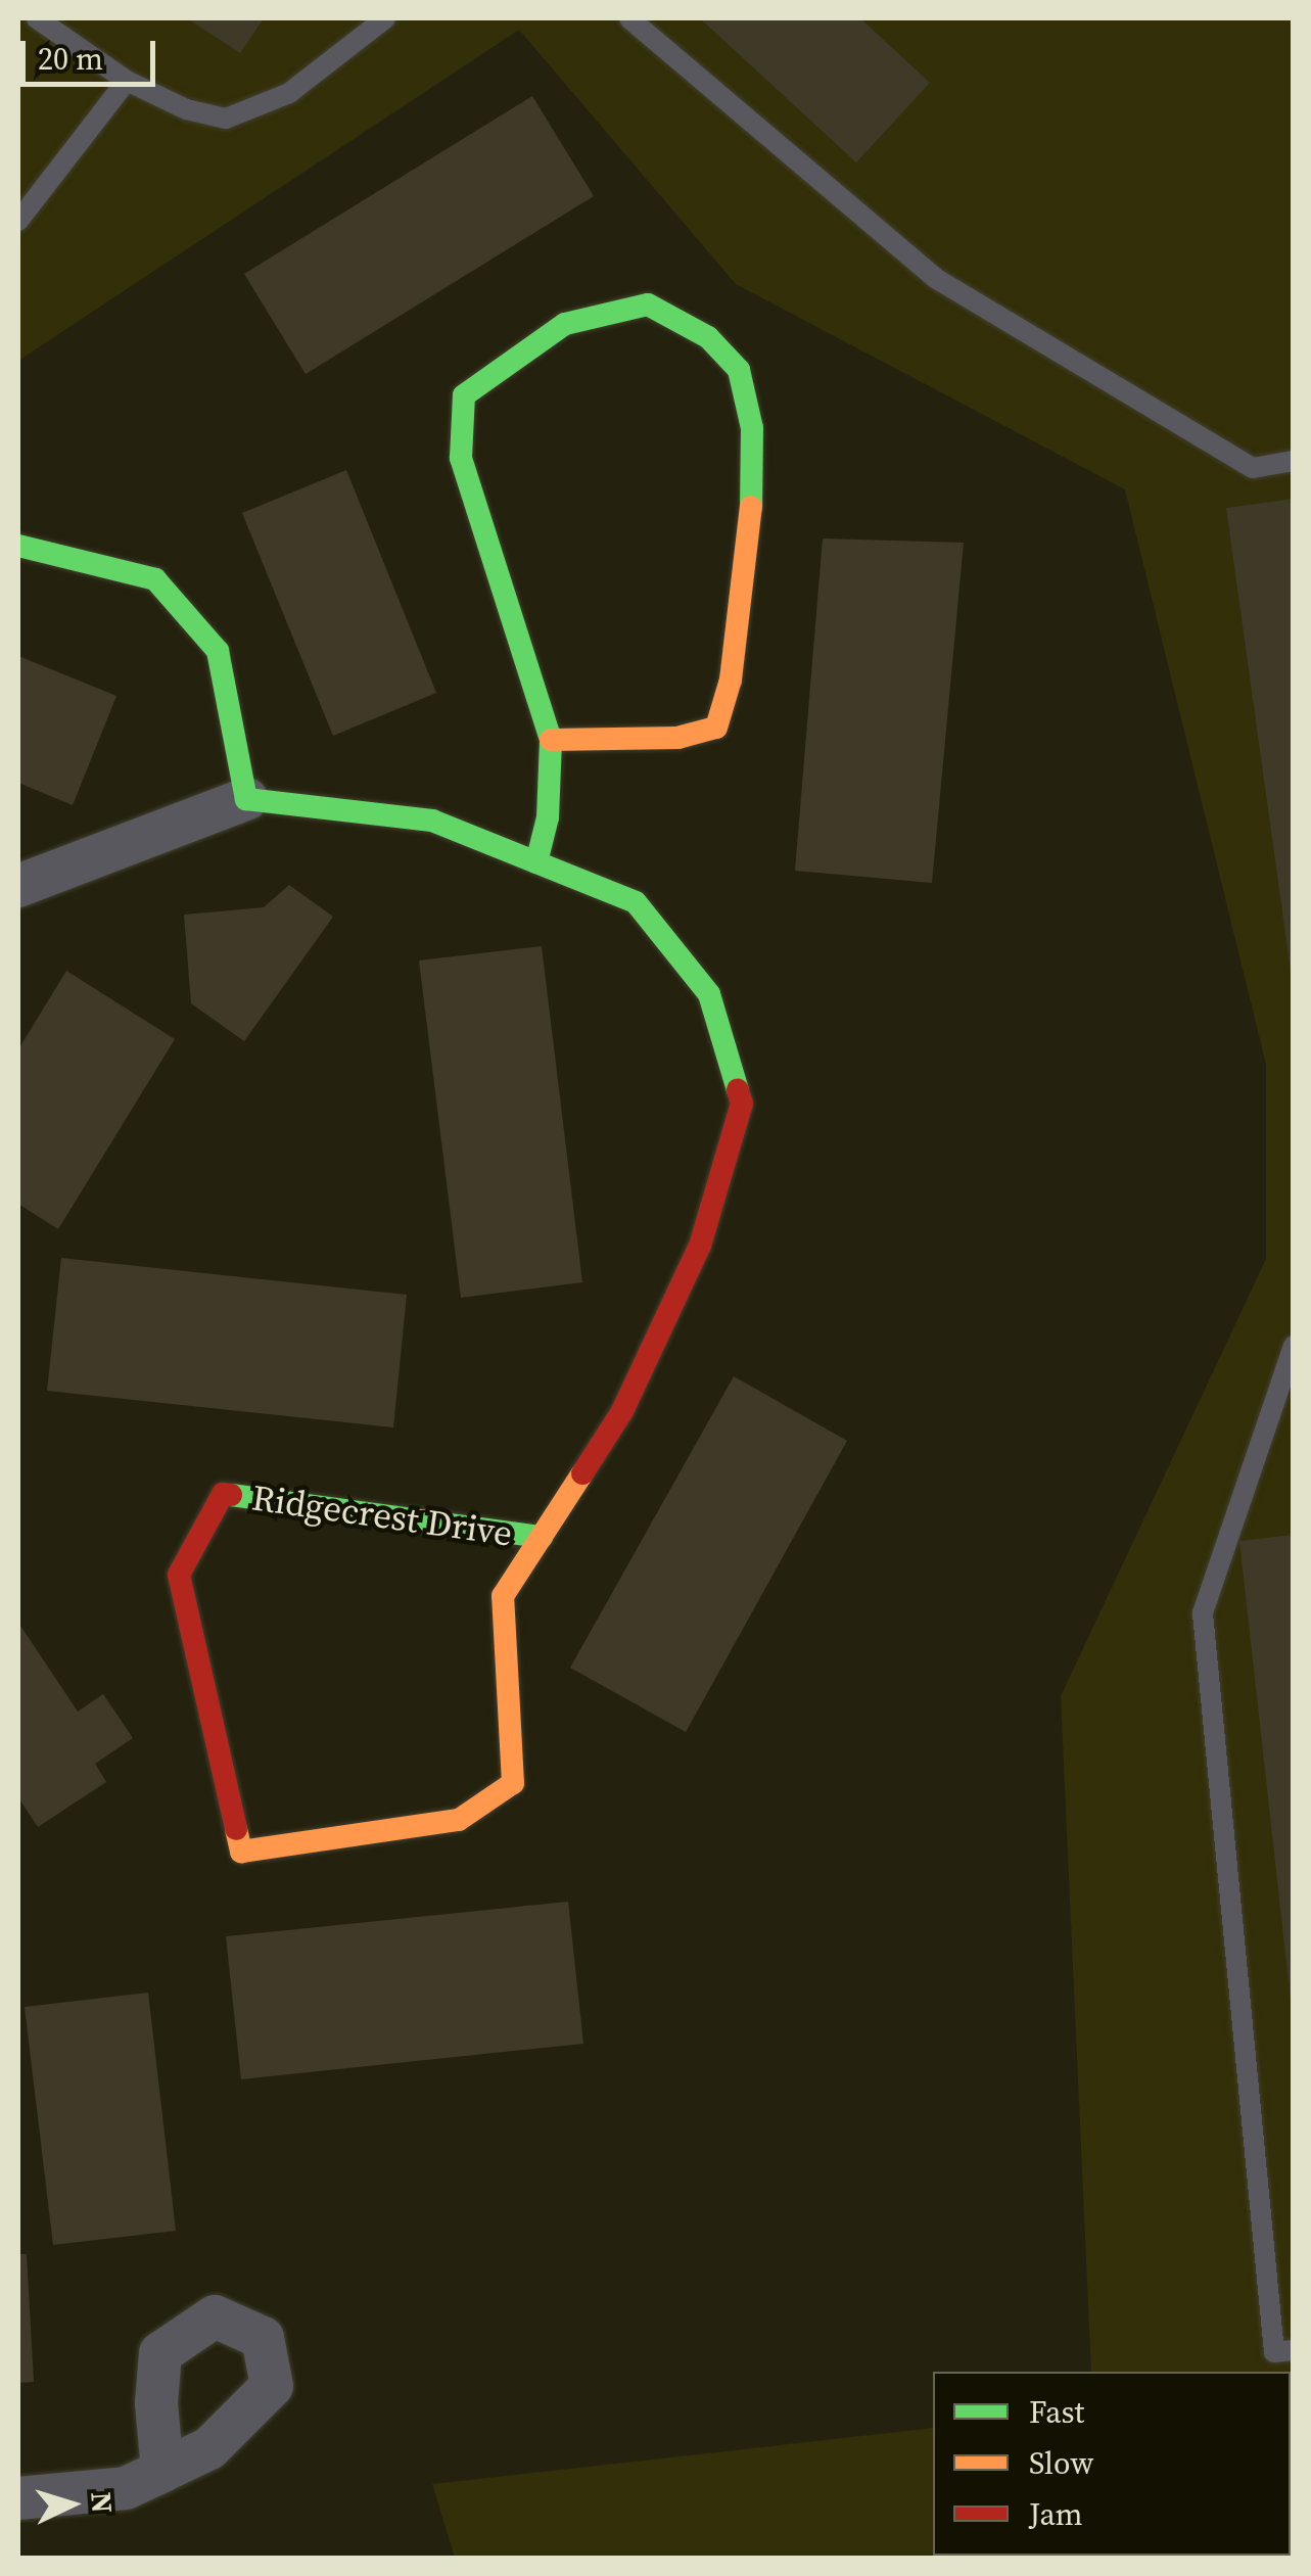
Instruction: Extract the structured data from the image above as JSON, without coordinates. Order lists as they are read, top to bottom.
{
  "streets": {
    "street": ["Ridgecrest Drive"]
  },
  "legend": ["Fast", "Slow", "Jam"],
  "scale_bar": "20 m",
  "north": "right"
}
